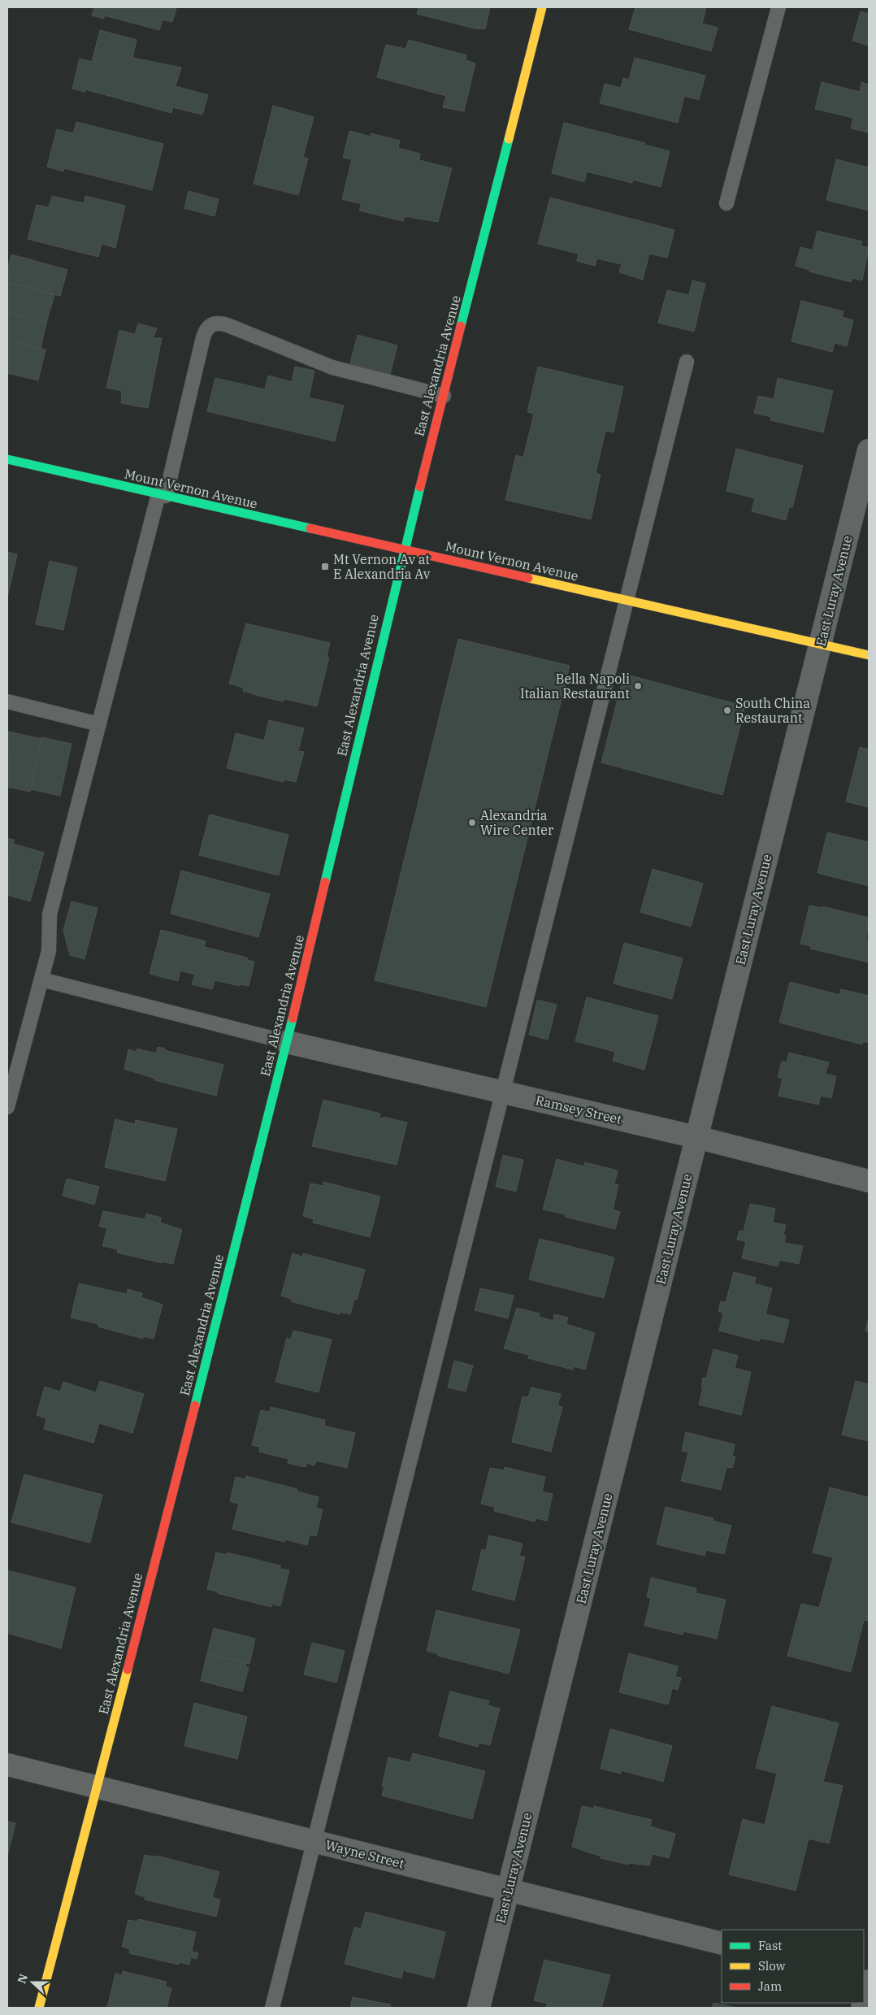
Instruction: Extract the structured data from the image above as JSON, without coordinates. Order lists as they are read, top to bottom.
{
  "streets": {
    "street": [
      "East Alexandria Avenue",
      "Mount Vernon Avenue",
      "East Luray Avenue",
      "Ramsey Street",
      "Wayne Street"
    ]
  },
  "crossings": [
    ["East Alexandria Avenue", "Mount Vernon Avenue"],
    ["East Alexandria Avenue", "Ramsey Street"],
    ["East Alexandria Avenue", "Wayne Street"],
    ["Mount Vernon Avenue", "East Luray Avenue"],
    ["East Luray Avenue", "Ramsey Street"],
    ["East Luray Avenue", "Wayne Street"]
  ],
  "places": {
    "transit": ["Mt Vernon Av at E Alexandria Av"],
    "other": ["Bella Napoli Italian Restaurant", "South China Restaurant", "Alexandria Wire Center"]
  },
  "legend": ["Fast", "Slow", "Jam"],
  "north": "left"
}
